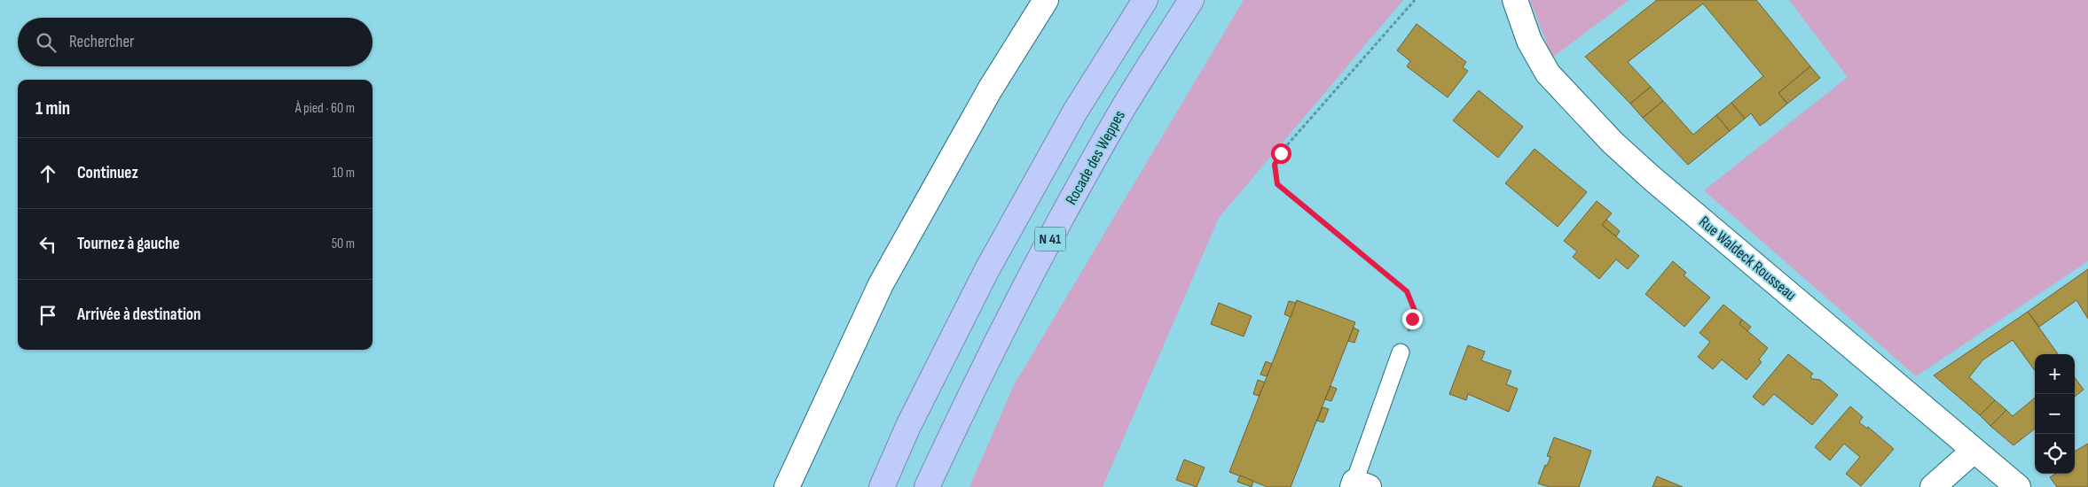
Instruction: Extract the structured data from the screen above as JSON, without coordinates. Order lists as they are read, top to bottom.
{
  "streets": {
    "highway": ["Rocade des Weppes", "N 41"],
    "street": ["Rue Waldeck Rousseau"]
  },
  "page": {
    "search": "Rechercher",
    "heading": ["1 min", "À pied · 60 m"],
    "list": [
      ["Continuez", "10 m"],
      ["Tournez à gauche", "50 m"],
      "Arrivée à destination"
    ],
    "map_buttons": ["+", "−"]
  }
}
